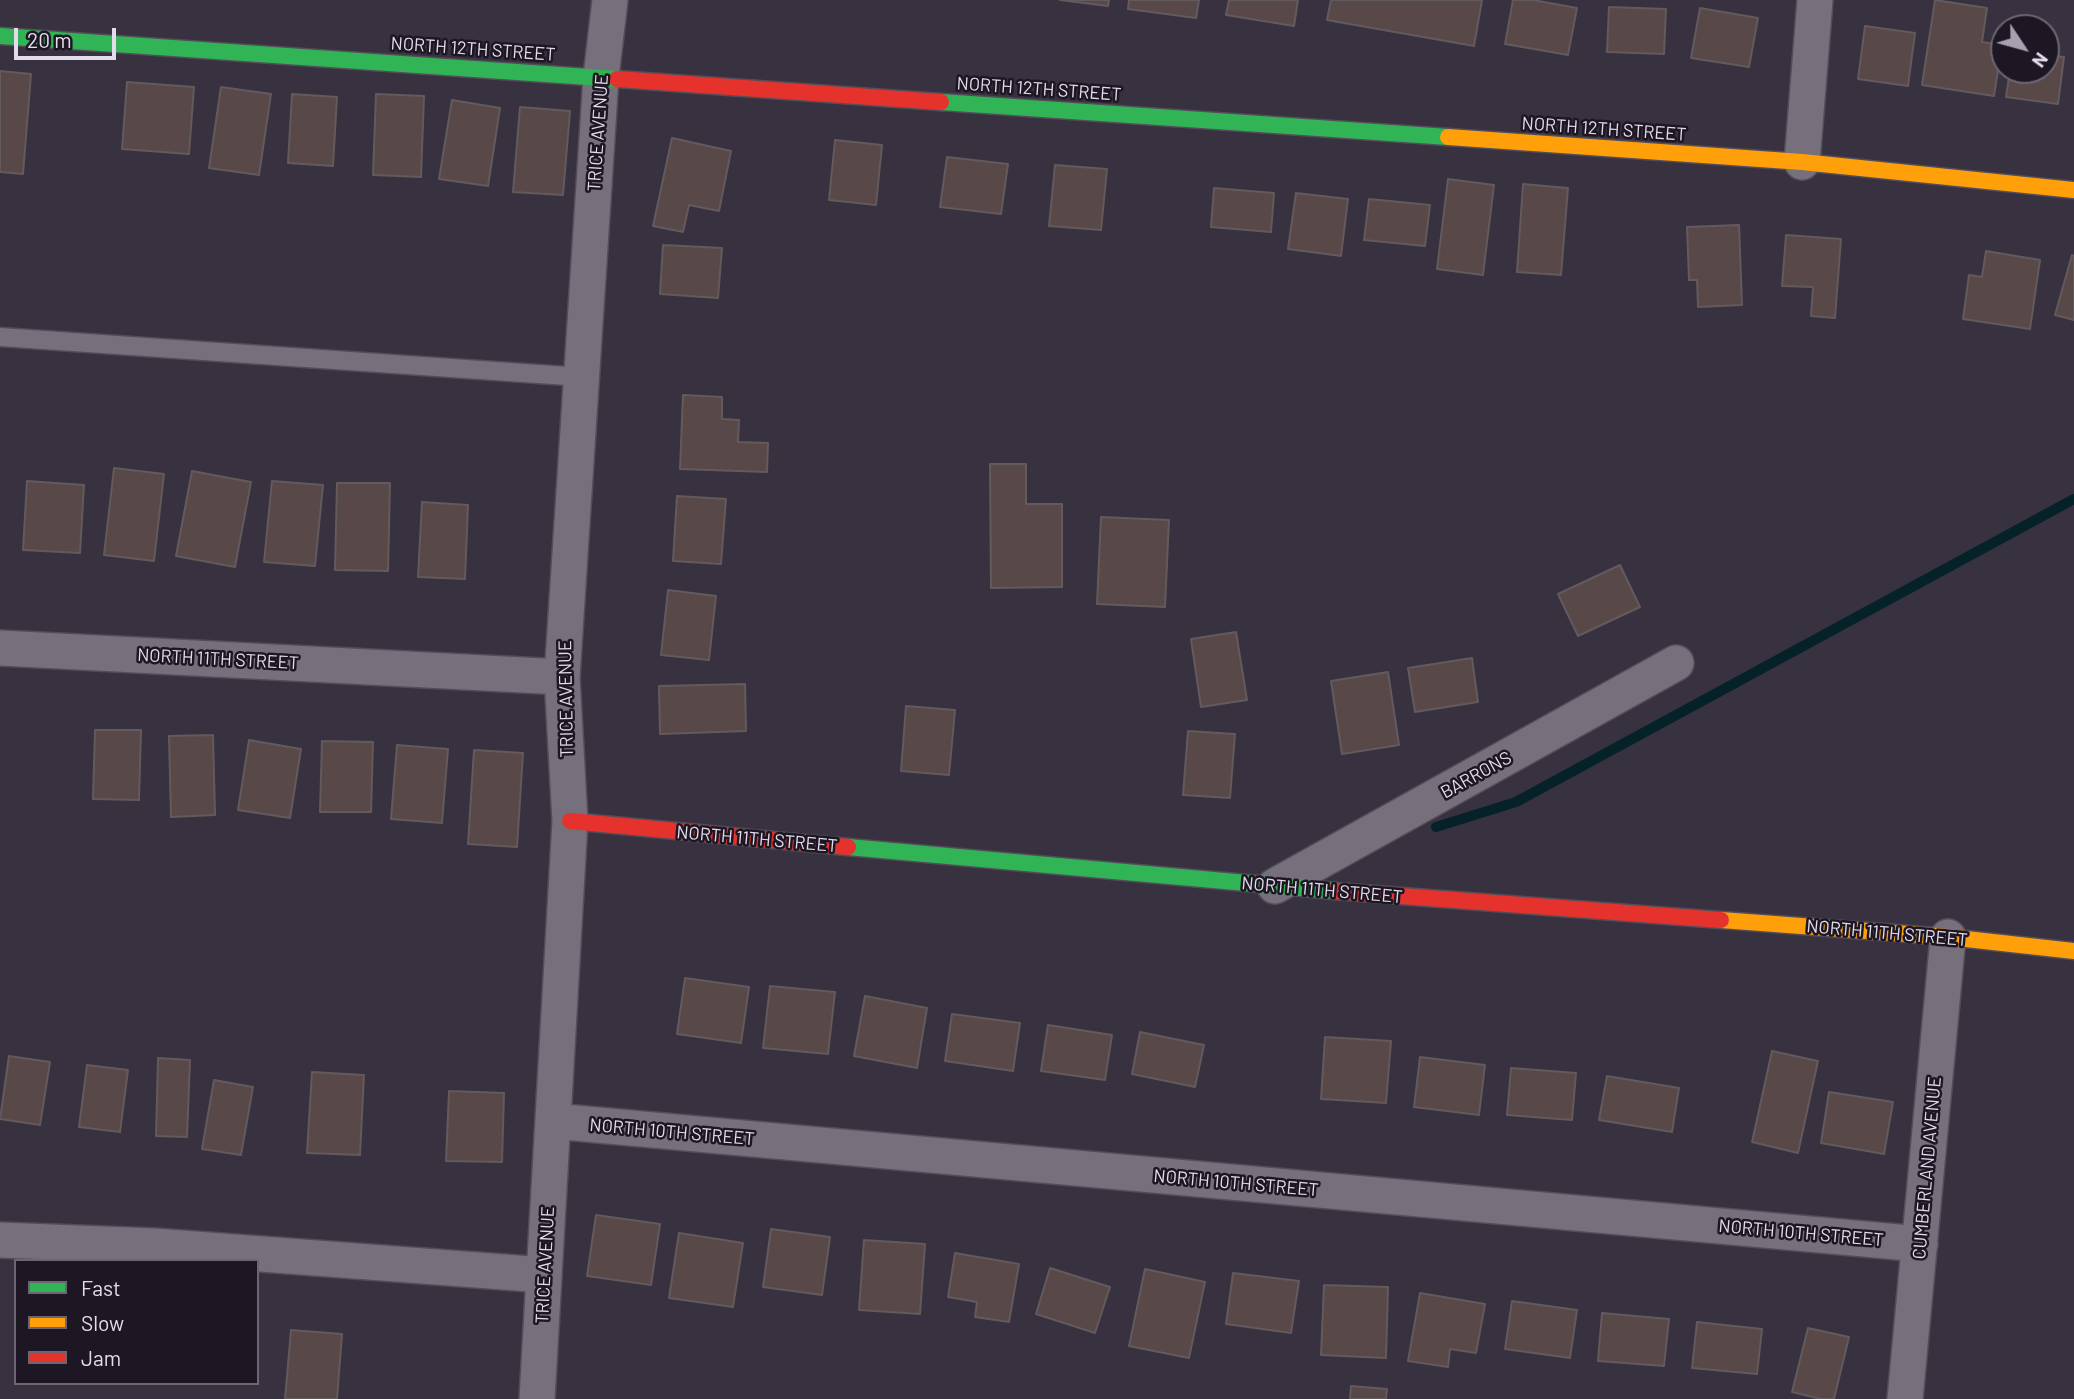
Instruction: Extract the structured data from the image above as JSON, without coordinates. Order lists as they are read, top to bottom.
{
  "streets": {
    "street": [
      "NORTH 12TH STREET",
      "TRICE AVENUE",
      "NORTH 11TH STREET",
      "BARRONS",
      "NORTH 10TH STREET",
      "CUMBERLAND AVENUE"
    ]
  },
  "crossings": [
    ["NORTH 12TH STREET", "TRICE AVENUE"],
    ["TRICE AVENUE", "NORTH 11TH STREET"],
    ["TRICE AVENUE", "NORTH 10TH STREET"],
    ["NORTH 11TH STREET", "BARRONS"],
    ["NORTH 11TH STREET", "CUMBERLAND AVENUE"],
    ["NORTH 10TH STREET", "CUMBERLAND AVENUE"]
  ],
  "legend": ["Fast", "Slow", "Jam"],
  "scale_bar": "20 m",
  "north": "bottom right"
}
